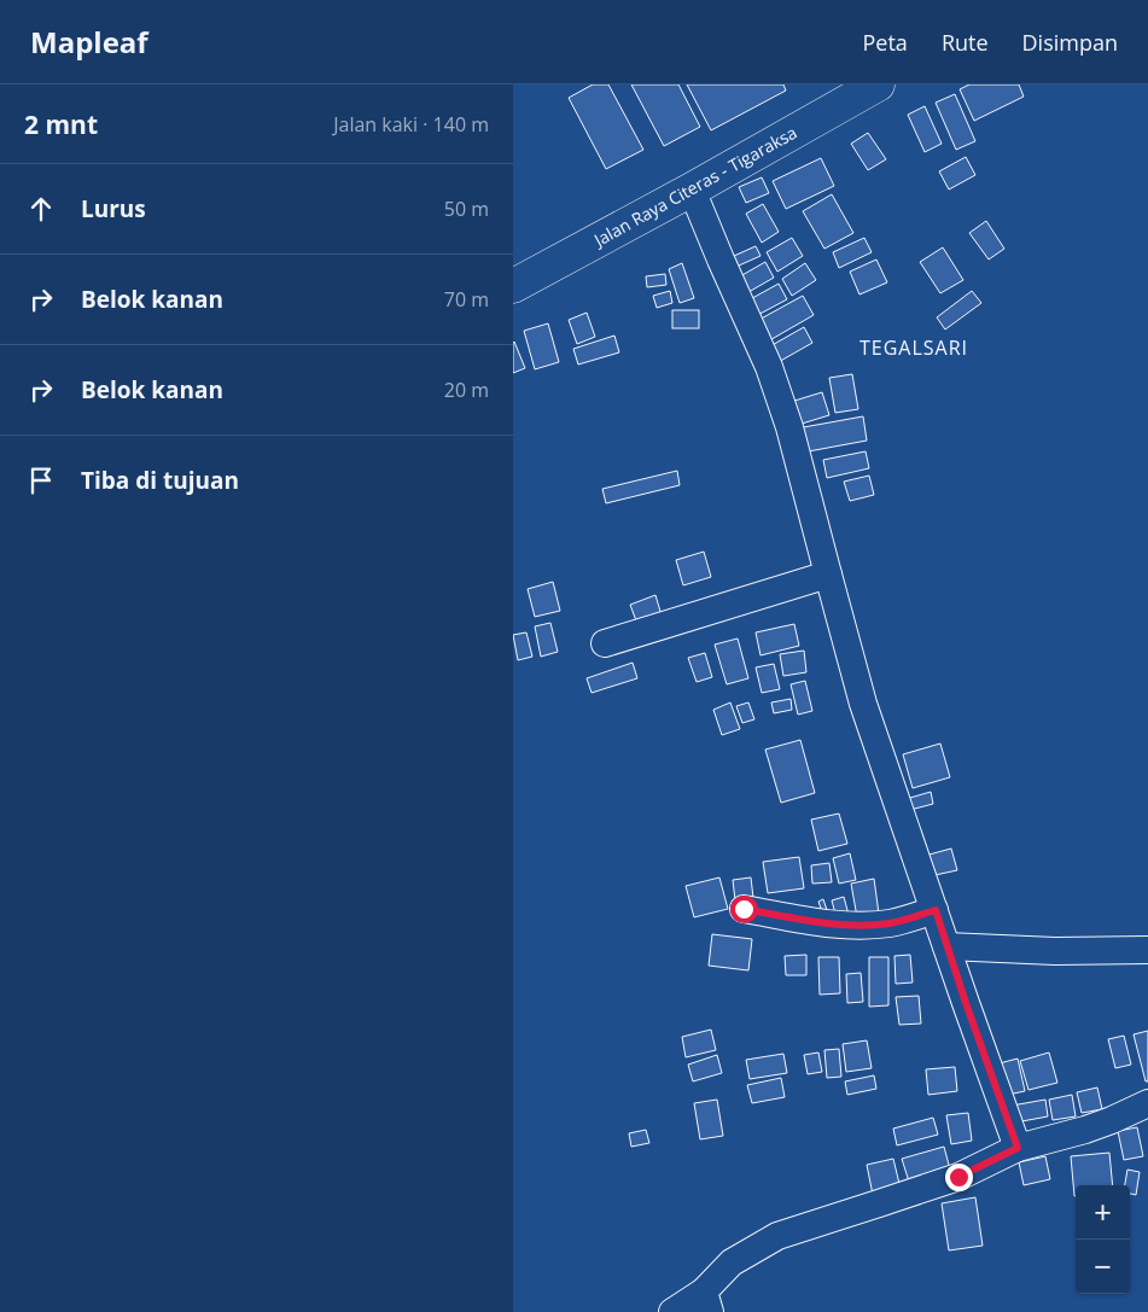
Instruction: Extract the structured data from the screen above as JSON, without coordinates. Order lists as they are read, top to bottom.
{
  "streets": {
    "main road": ["Jalan Raya Citeras - Tigaraksa"]
  },
  "districts": ["TEGALSARI"],
  "page": {
    "header": "Mapleaf",
    "nav": ["Peta", "Rute", "Disimpan"],
    "heading": ["2 mnt", "Jalan kaki · 140 m"],
    "list": [
      ["Lurus", "50 m"],
      ["Belok kanan", "70 m"],
      ["Belok kanan", "20 m"],
      "Tiba di tujuan"
    ],
    "map_buttons": ["+", "−"]
  }
}
